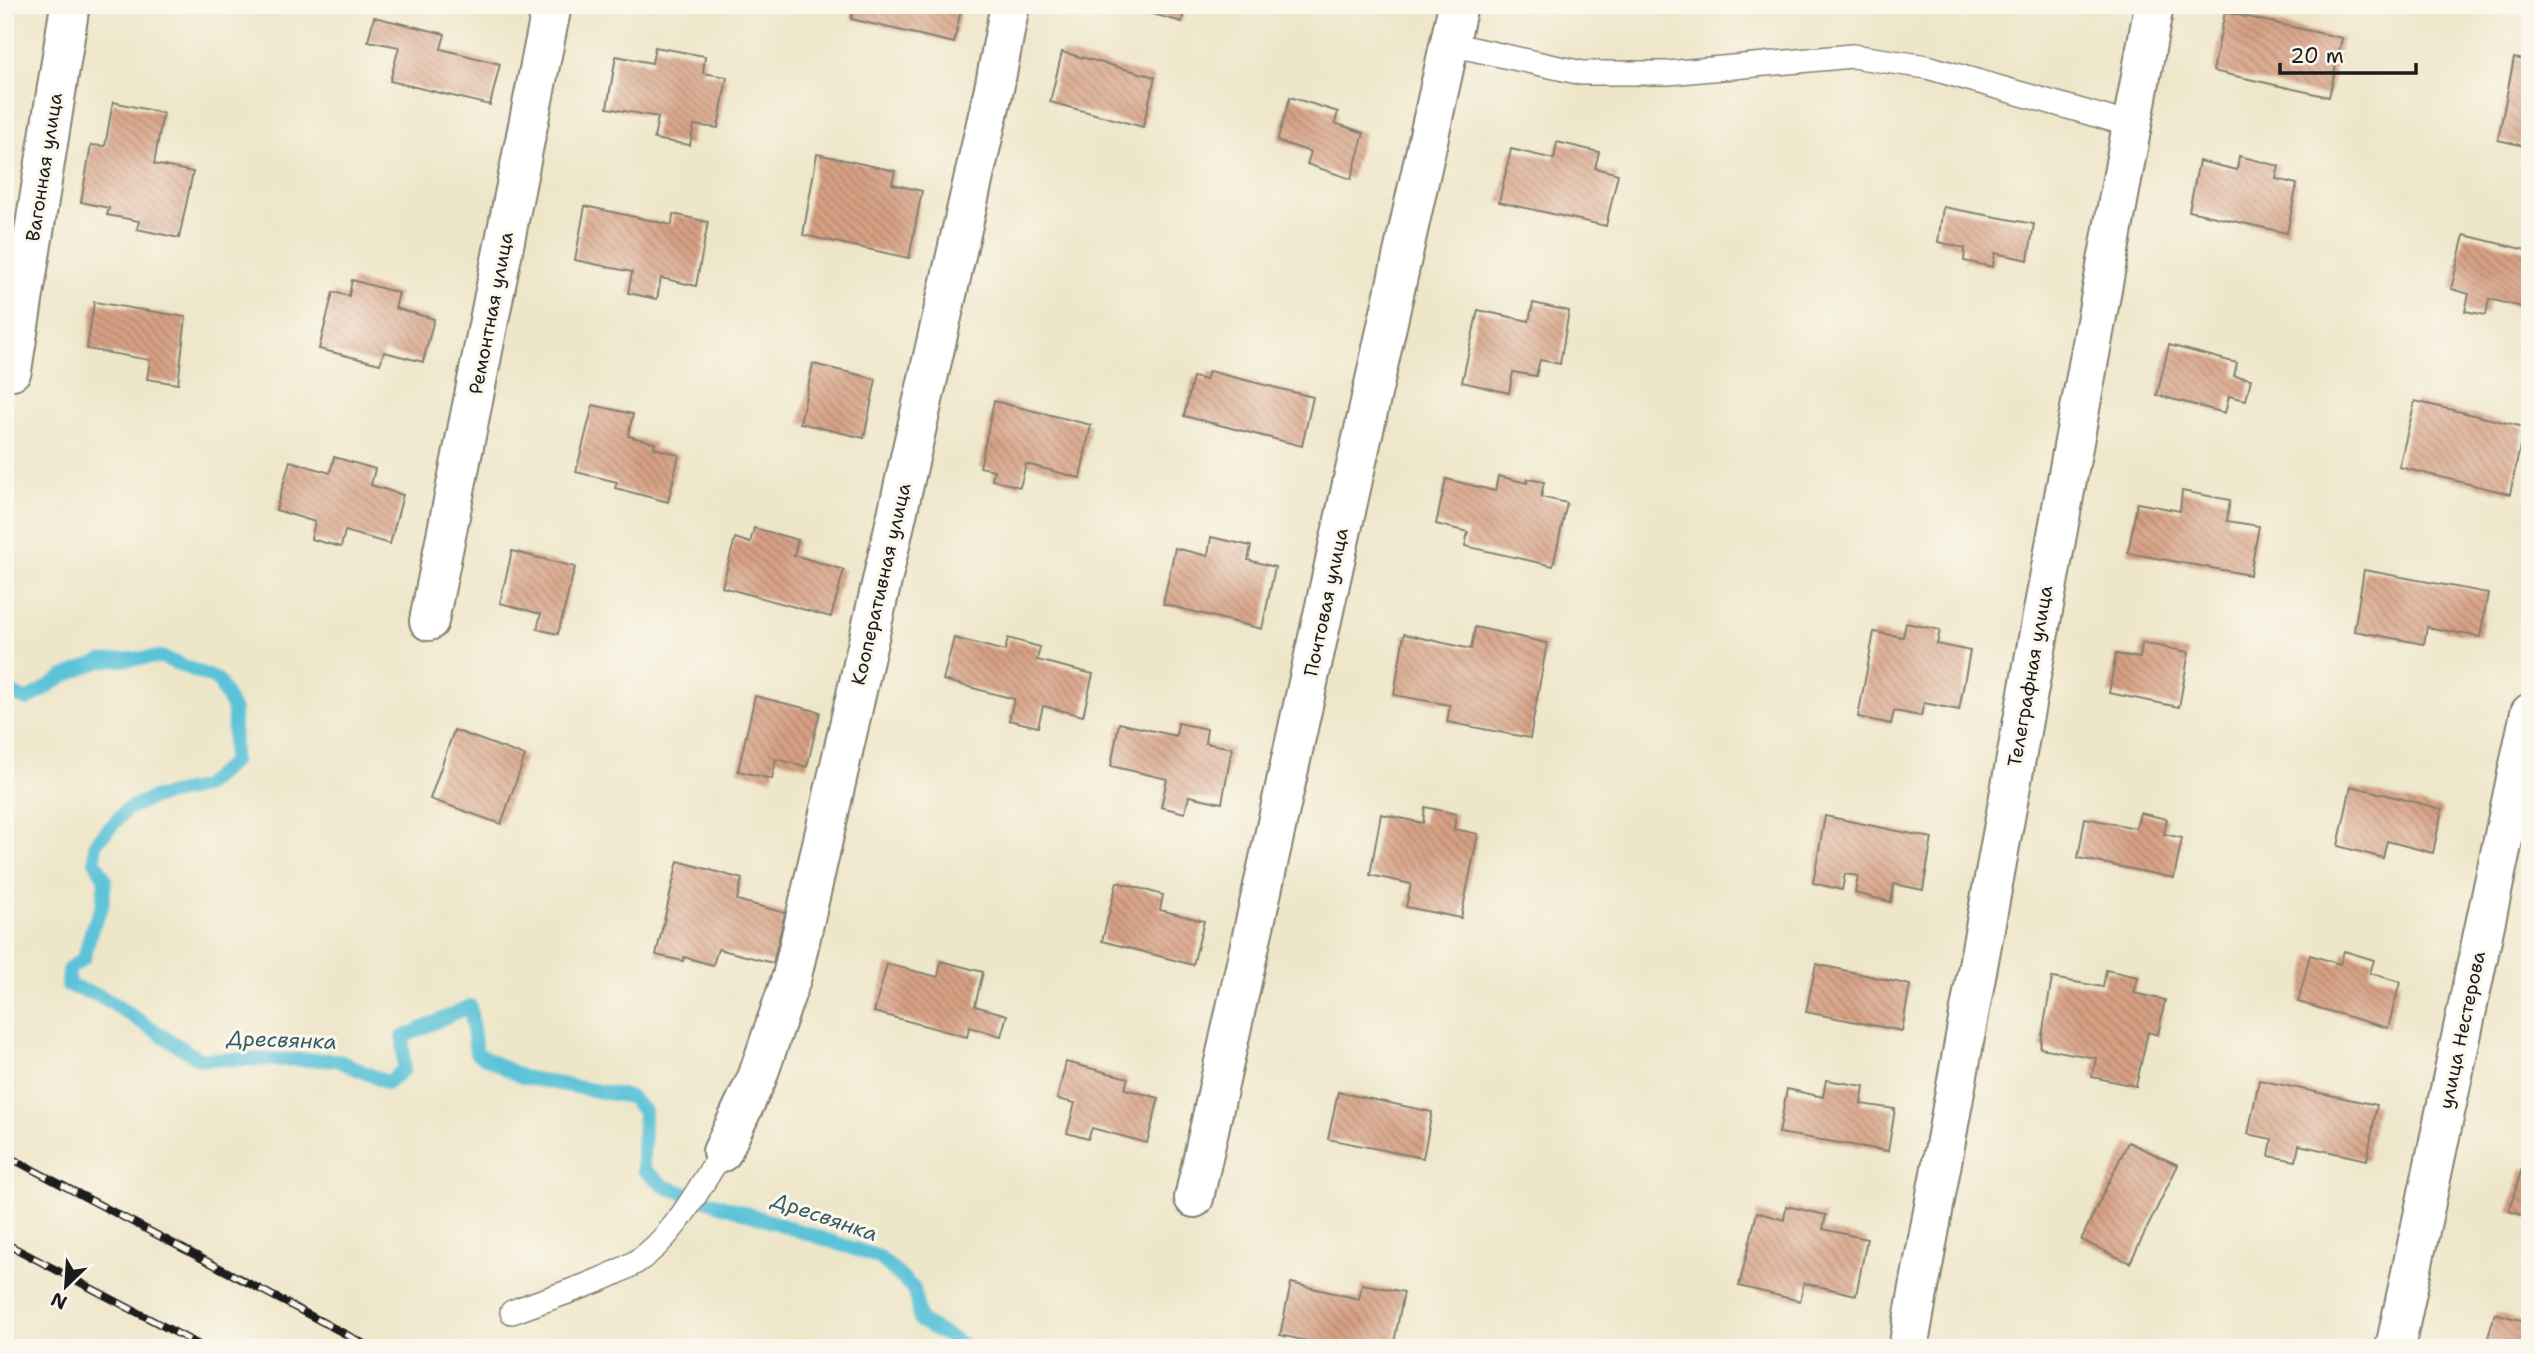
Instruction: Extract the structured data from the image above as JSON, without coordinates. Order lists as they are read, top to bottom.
{
  "streets": {
    "street": [
      "Вагонная улица",
      "Ремонтная улица",
      "Кооперативная улица",
      "Почтовая улица",
      "Телеграфная улица",
      "улица Нестерова"
    ]
  },
  "water": ["Дресвянка"],
  "scale_bar": "20 m",
  "north": "bottom left"
}
